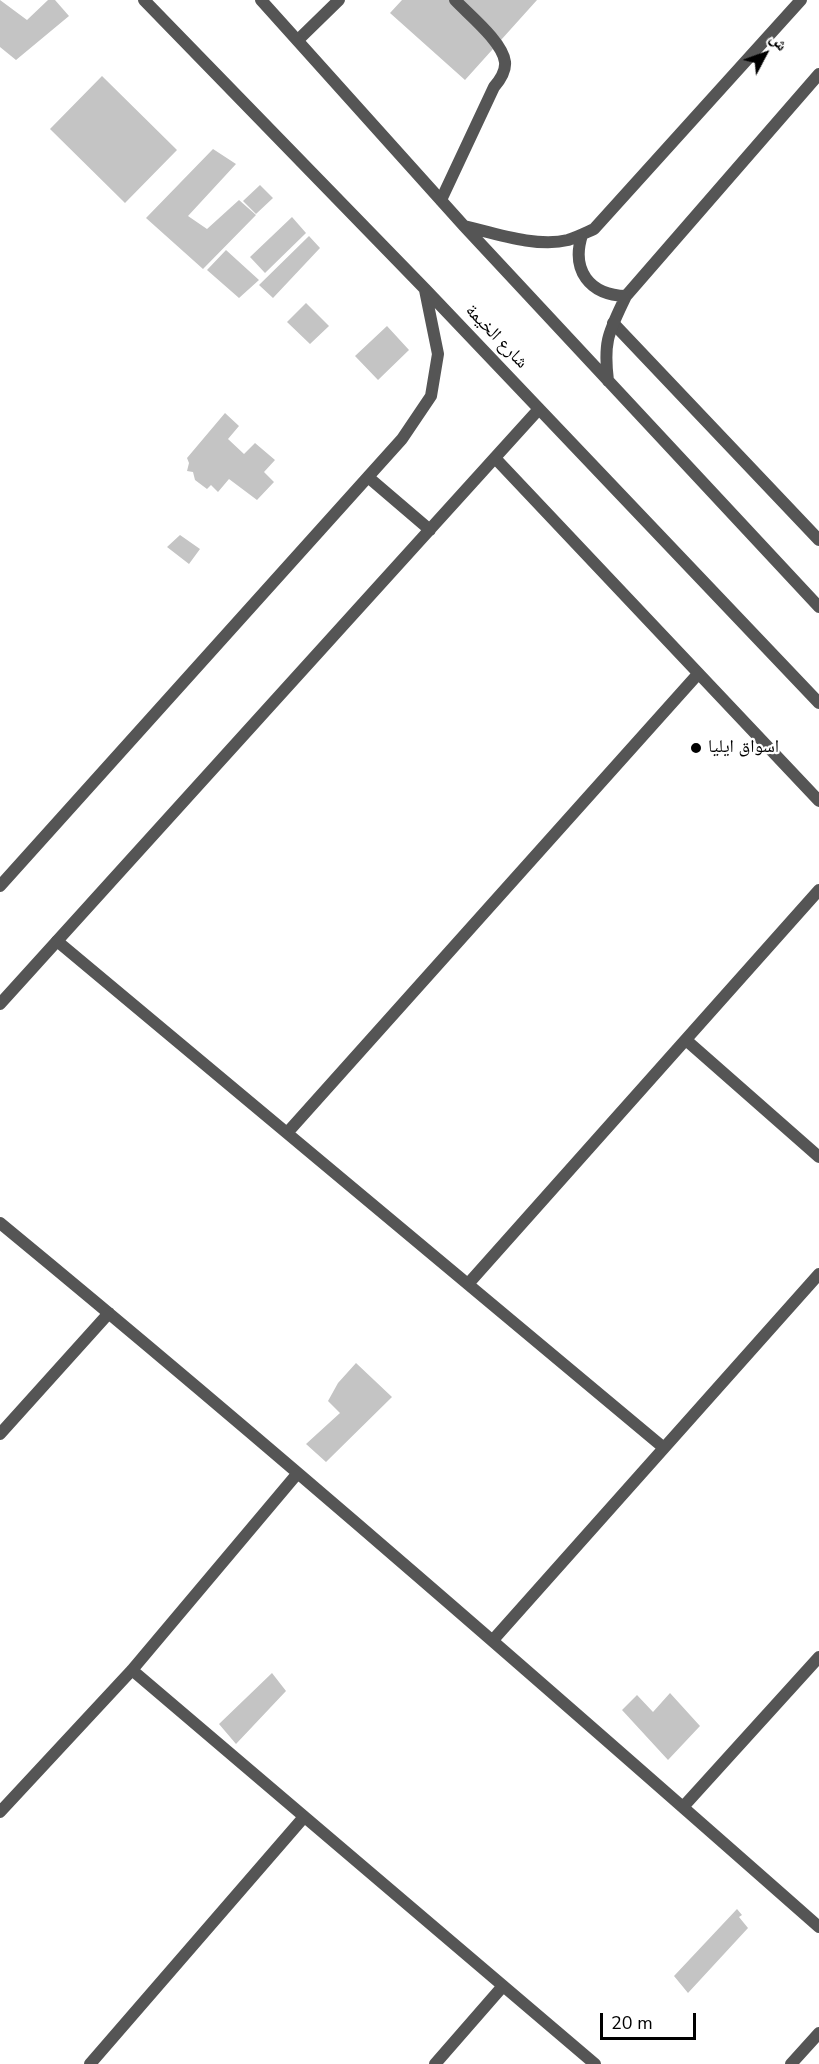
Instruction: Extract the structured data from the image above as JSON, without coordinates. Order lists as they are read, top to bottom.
{
  "streets": {
    "street": ["شارع الخيمة"]
  },
  "places": ["اسواق ايليا"],
  "scale_bar": "20 m",
  "north": "top right"
}
